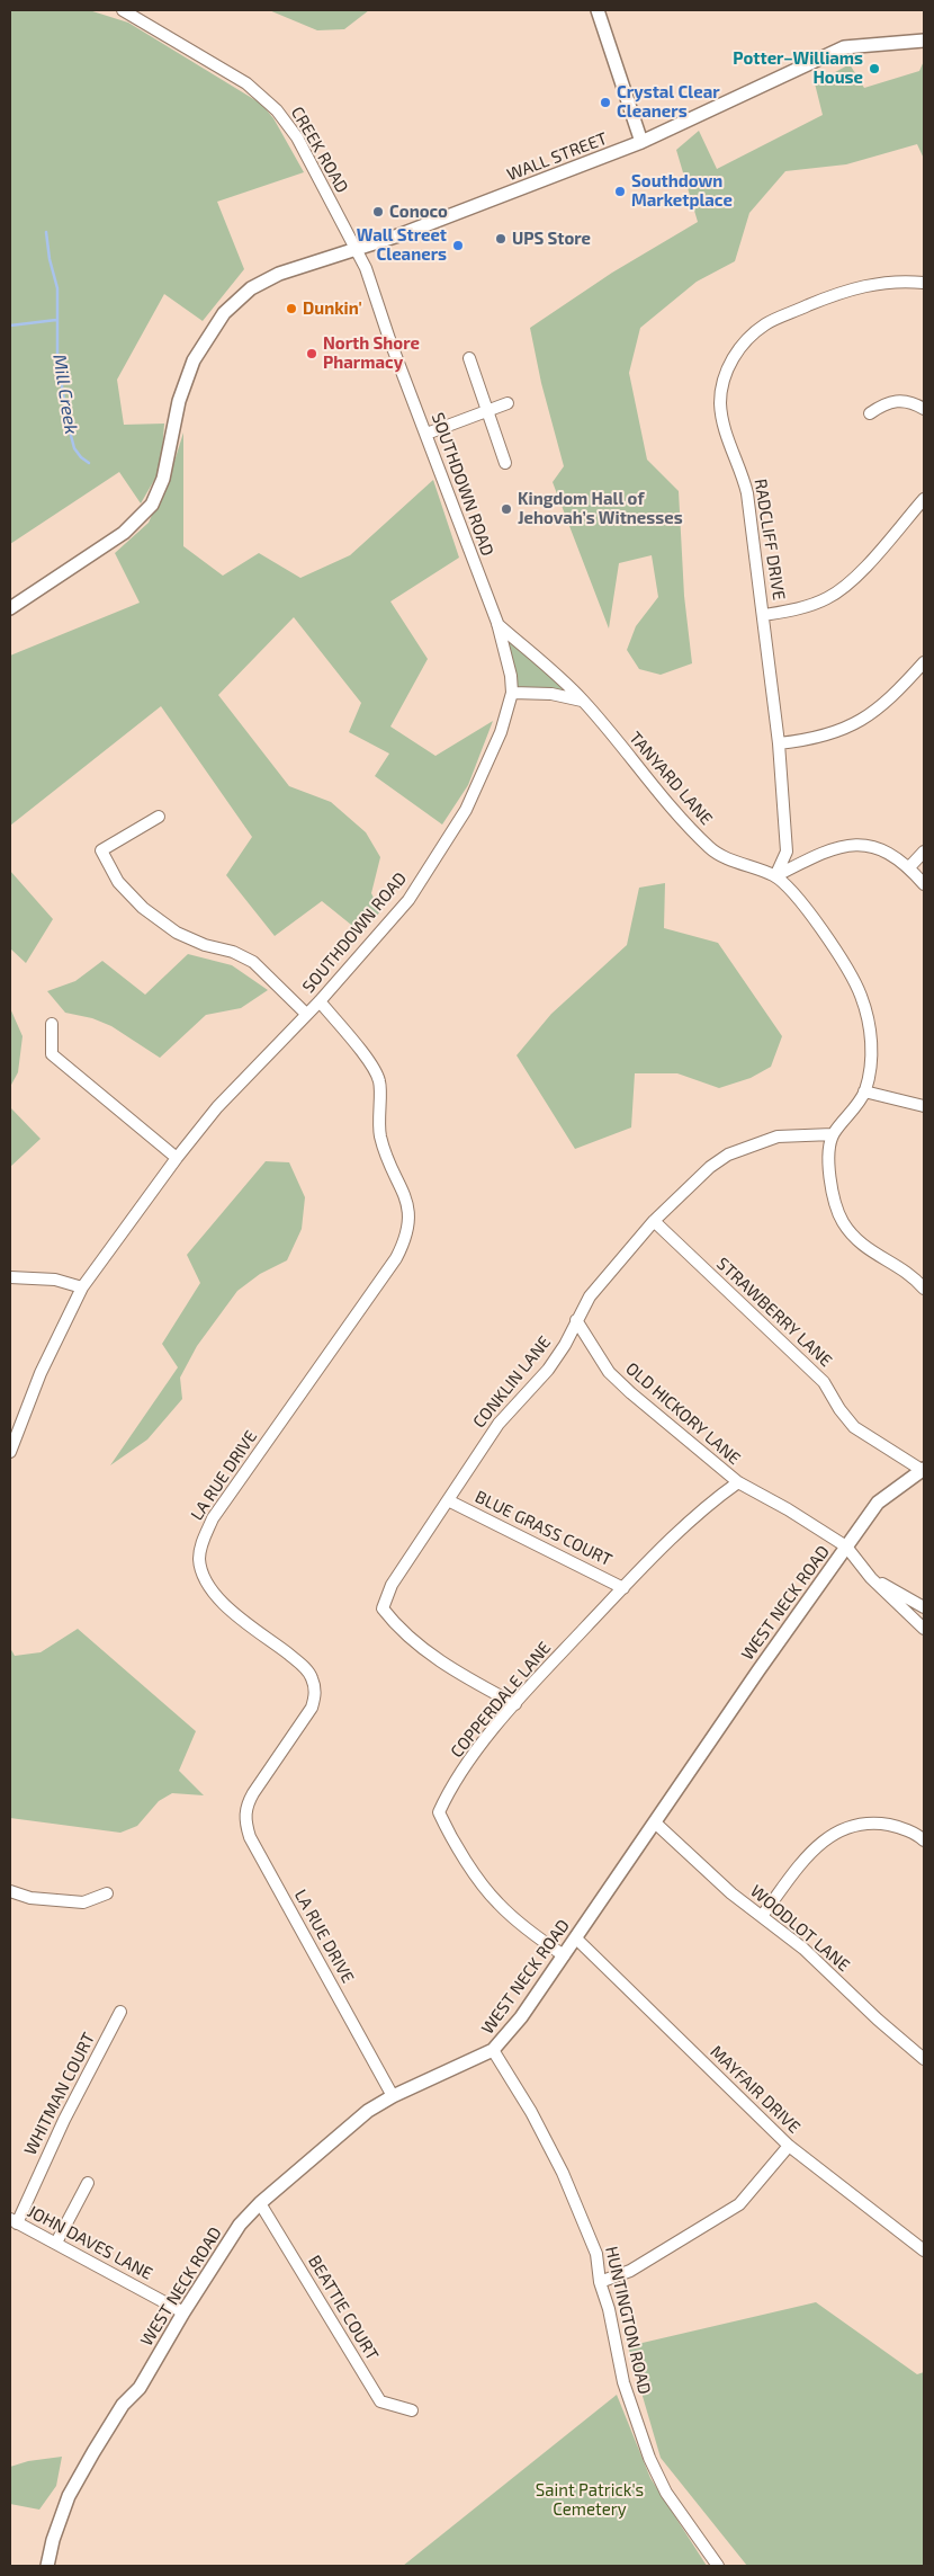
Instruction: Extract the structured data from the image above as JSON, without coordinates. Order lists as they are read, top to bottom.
{
  "streets": {
    "street": [
      "CREEK ROAD",
      "WALL STREET",
      "SOUTHDOWN ROAD",
      "RADCLIFF DRIVE",
      "TANYARD LANE",
      "STRAWBERRY LANE",
      "CONKLIN LANE",
      "OLD HICKORY LANE",
      "LA RUE DRIVE",
      "BLUE GRASS COURT",
      "WEST NECK ROAD",
      "COPPERDALE LANE",
      "WOODLOT LANE",
      "MAYFAIR DRIVE",
      "WHITMAN COURT",
      "JOHN DAVES LANE",
      "BEATTIE COURT",
      "HUNTINGTON ROAD"
    ]
  },
  "crossings": [
    ["CREEK ROAD", "WALL STREET"],
    ["CREEK ROAD", "SOUTHDOWN ROAD"],
    ["WALL STREET", "SOUTHDOWN ROAD"],
    ["SOUTHDOWN ROAD", "TANYARD LANE"],
    ["SOUTHDOWN ROAD", "LA RUE DRIVE"],
    ["RADCLIFF DRIVE", "TANYARD LANE"],
    ["STRAWBERRY LANE", "CONKLIN LANE"],
    ["STRAWBERRY LANE", "WEST NECK ROAD"],
    ["CONKLIN LANE", "OLD HICKORY LANE"],
    ["CONKLIN LANE", "BLUE GRASS COURT"],
    ["CONKLIN LANE", "COPPERDALE LANE"],
    ["OLD HICKORY LANE", "WEST NECK ROAD"],
    ["OLD HICKORY LANE", "COPPERDALE LANE"],
    ["LA RUE DRIVE", "WEST NECK ROAD"],
    ["BLUE GRASS COURT", "COPPERDALE LANE"],
    ["WEST NECK ROAD", "COPPERDALE LANE"],
    ["WEST NECK ROAD", "WOODLOT LANE"],
    ["WEST NECK ROAD", "MAYFAIR DRIVE"],
    ["WEST NECK ROAD", "JOHN DAVES LANE"],
    ["WEST NECK ROAD", "BEATTIE COURT"],
    ["WEST NECK ROAD", "HUNTINGTON ROAD"],
    ["WHITMAN COURT", "JOHN DAVES LANE"]
  ],
  "water": ["Mill Creek"],
  "parks": ["Saint Patrick's Cemetery"],
  "places": [
    "Potter–Williams House",
    "Crystal Clear Cleaners",
    "Southdown Marketplace",
    "Conoco",
    "UPS Store",
    "Wall Street Cleaners",
    "Dunkin'",
    "North Shore Pharmacy",
    "Kingdom Hall of Jehovah’s Witnesses"
  ]
}
